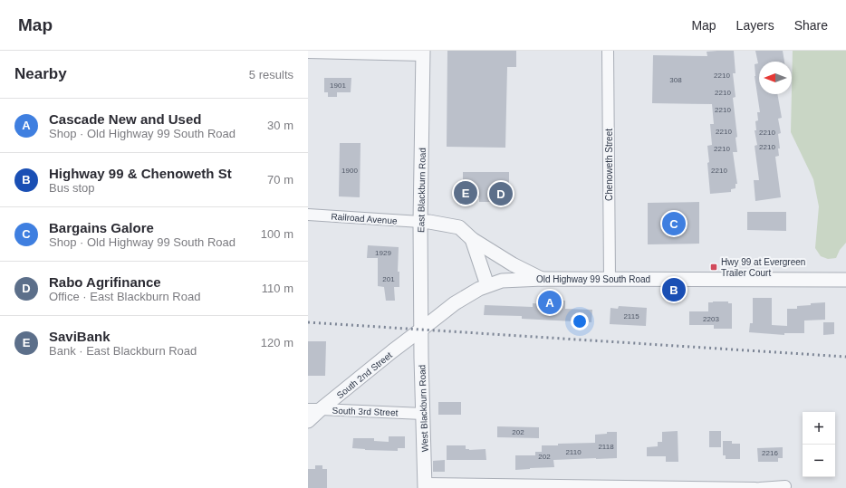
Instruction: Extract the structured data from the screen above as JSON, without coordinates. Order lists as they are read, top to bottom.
{
  "streets": {
    "street": [
      "Chenoweth Street",
      "East Blackburn Road",
      "Railroad Avenue",
      "Old Highway 99 South Road",
      "South 2nd Street",
      "West Blackburn Road",
      "South 3rd Street"
    ]
  },
  "crossings": [
    ["Chenoweth Street", "Old Highway 99 South Road"],
    ["East Blackburn Road", "Railroad Avenue"],
    ["East Blackburn Road", "Old Highway 99 South Road"],
    ["East Blackburn Road", "South 2nd Street"],
    ["East Blackburn Road", "West Blackburn Road"],
    ["Old Highway 99 South Road", "South 2nd Street"],
    ["Old Highway 99 South Road", "West Blackburn Road"],
    ["South 2nd Street", "West Blackburn Road"],
    ["South 2nd Street", "South 3rd Street"],
    ["West Blackburn Road", "South 3rd Street"]
  ],
  "places": {
    "transit": ["Hwy 99 at Evergreen Trailer Court"]
  },
  "house_numbers": [
    "2210",
    "308",
    "1901",
    "2210",
    "2210",
    "2210",
    "2210",
    "2210",
    "2210",
    "1900",
    "2210",
    "1929",
    "201",
    "2115",
    "2203",
    "202",
    "2118",
    "2110",
    "2216",
    "202"
  ],
  "north": "left",
  "page": {
    "header": "Map",
    "nav": ["Map", "Layers", "Share"],
    "heading": ["Nearby", "5 results"],
    "list": [
      {
        "mark": "A",
        "name": "Cascade New and Used",
        "note": "Shop · Old Highway 99 South Road",
        "value": "30 m"
      },
      {
        "mark": "B",
        "name": "Highway 99 & Chenoweth St",
        "note": "Bus stop",
        "value": "70 m"
      },
      {
        "mark": "C",
        "name": "Bargains Galore",
        "note": "Shop · Old Highway 99 South Road",
        "value": "100 m"
      },
      {
        "mark": "D",
        "name": "Rabo Agrifinance",
        "note": "Office · East Blackburn Road",
        "value": "110 m"
      },
      {
        "mark": "E",
        "name": "SaviBank",
        "note": "Bank · East Blackburn Road",
        "value": "120 m"
      }
    ],
    "pins": [
      "E",
      "D",
      "C",
      "B",
      "A"
    ],
    "map_buttons": ["+", "−"]
  }
}
